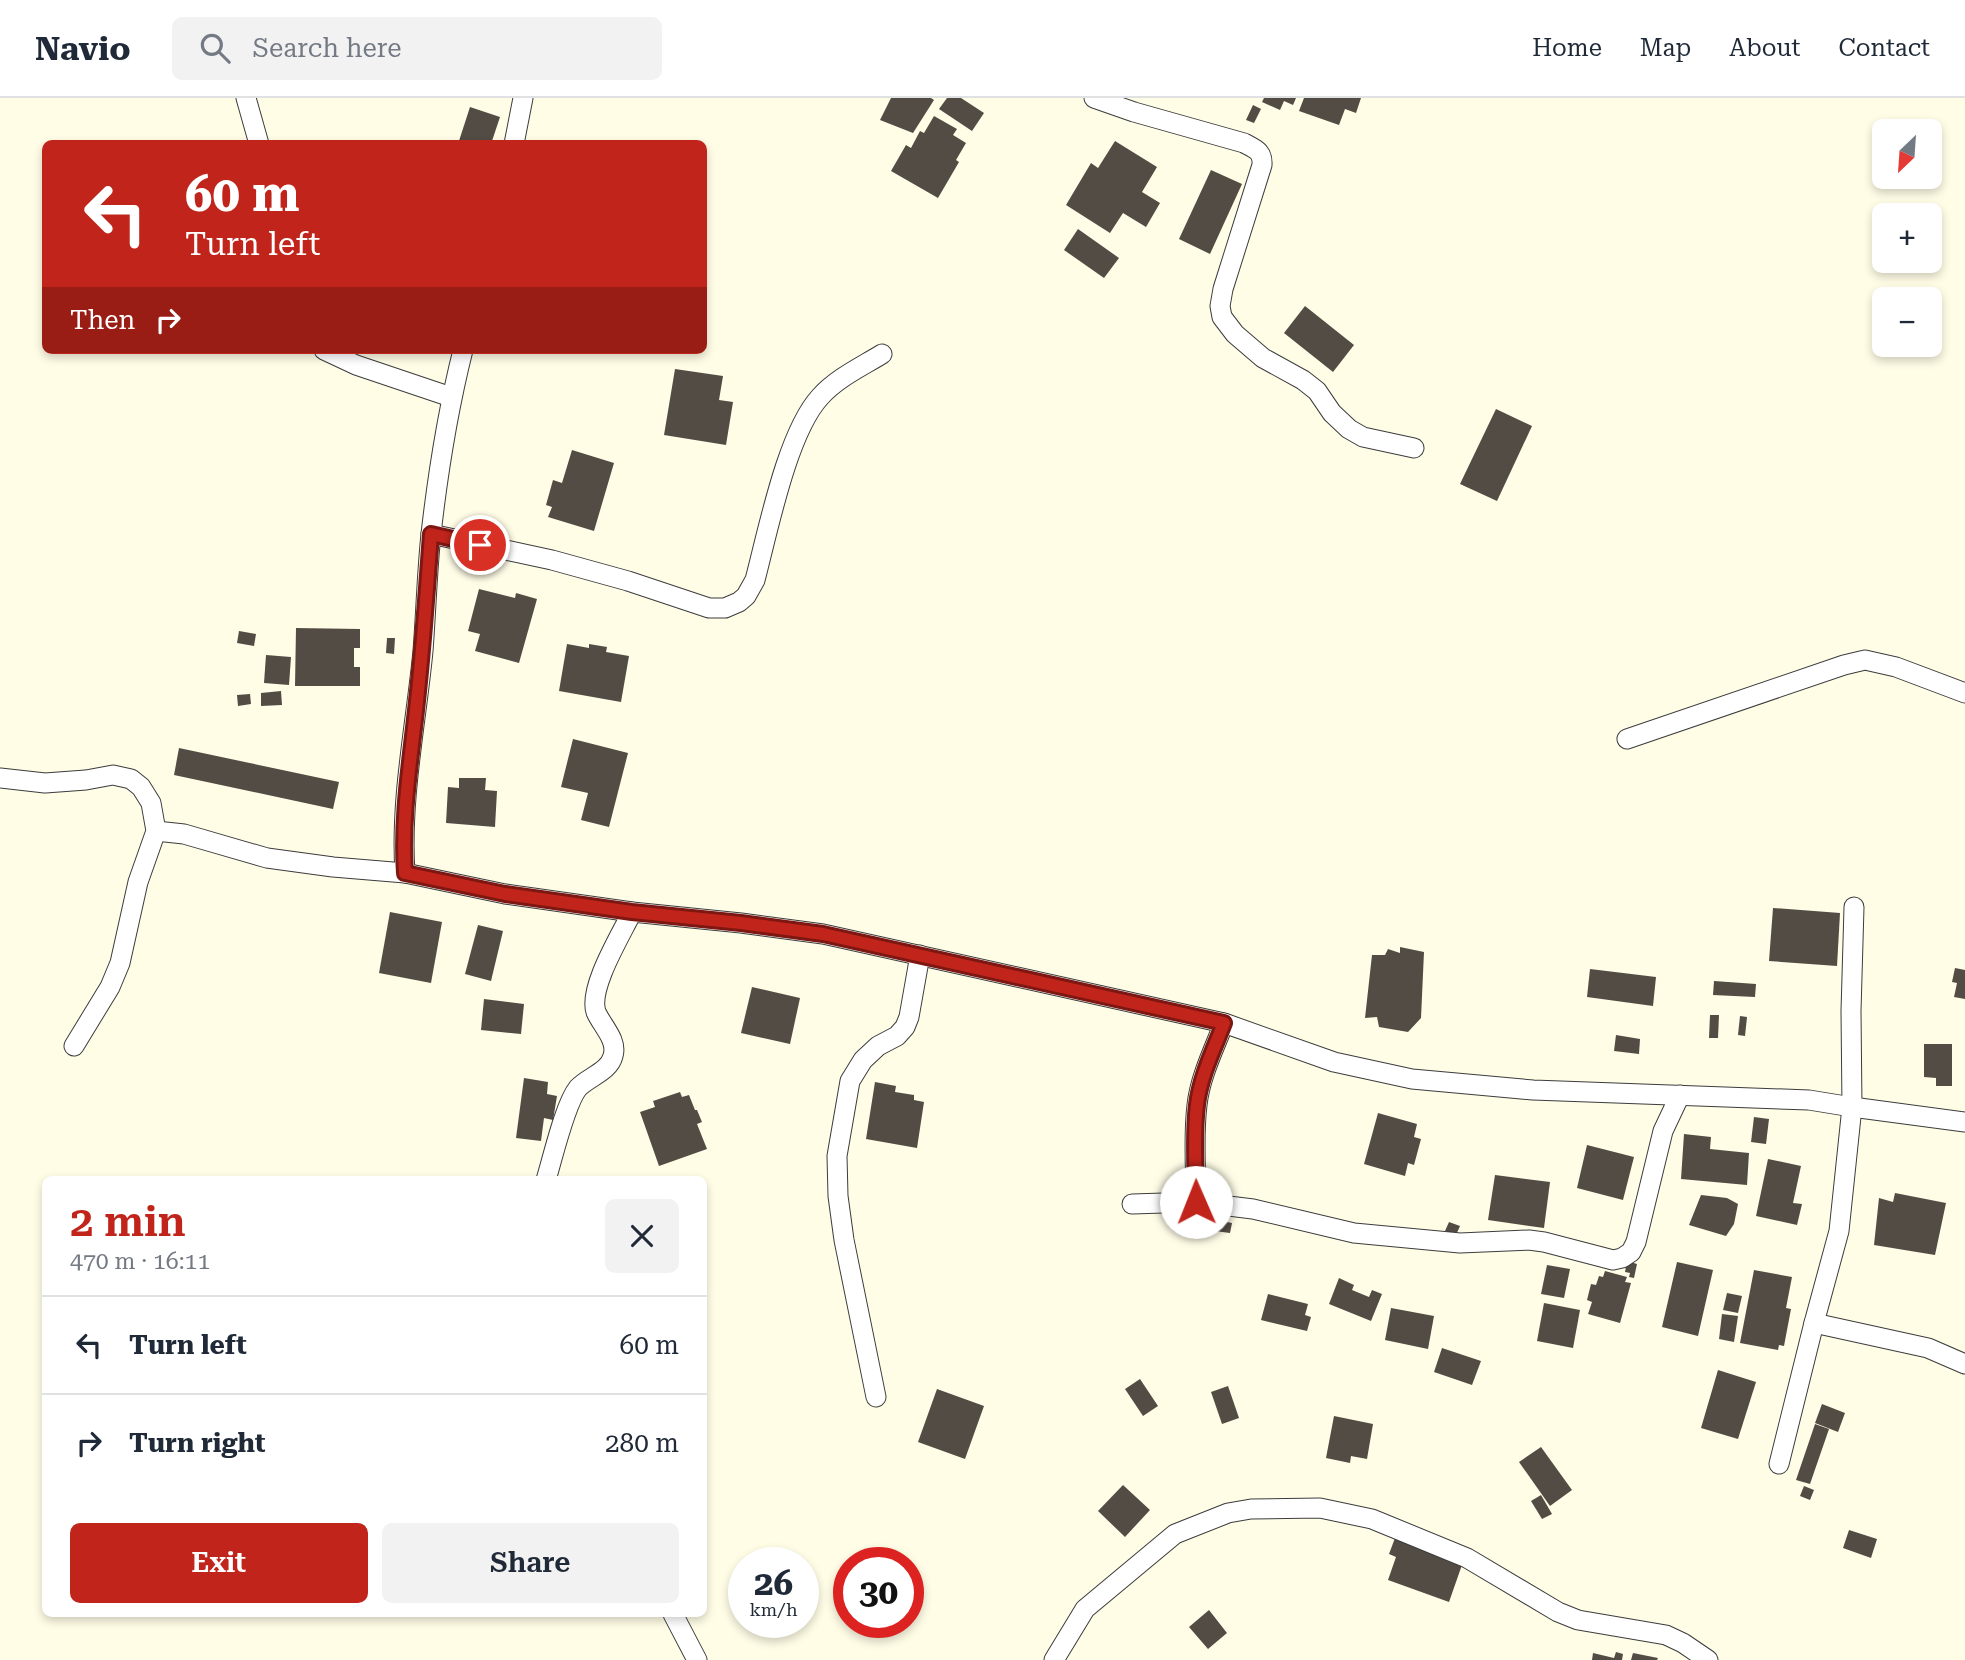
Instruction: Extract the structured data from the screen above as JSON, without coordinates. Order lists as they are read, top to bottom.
{
  "north": "bottom left",
  "page": {
    "header": "Navio",
    "search": "Search here",
    "nav": [
      "Home",
      "Map",
      "About",
      "Contact"
    ],
    "map_buttons": ["+", "−"],
    "turn": ["60 m", "Turn left"],
    "then": "Then",
    "heading": ["2 min", "470 m · 16:11"],
    "list": [
      {
        "name": "Turn left",
        "value": "60 m"
      },
      {
        "name": "Turn right",
        "value": "280 m"
      }
    ],
    "buttons": ["Exit", "Share"],
    "speed": "26 km/h",
    "limit": "30"
  }
}
